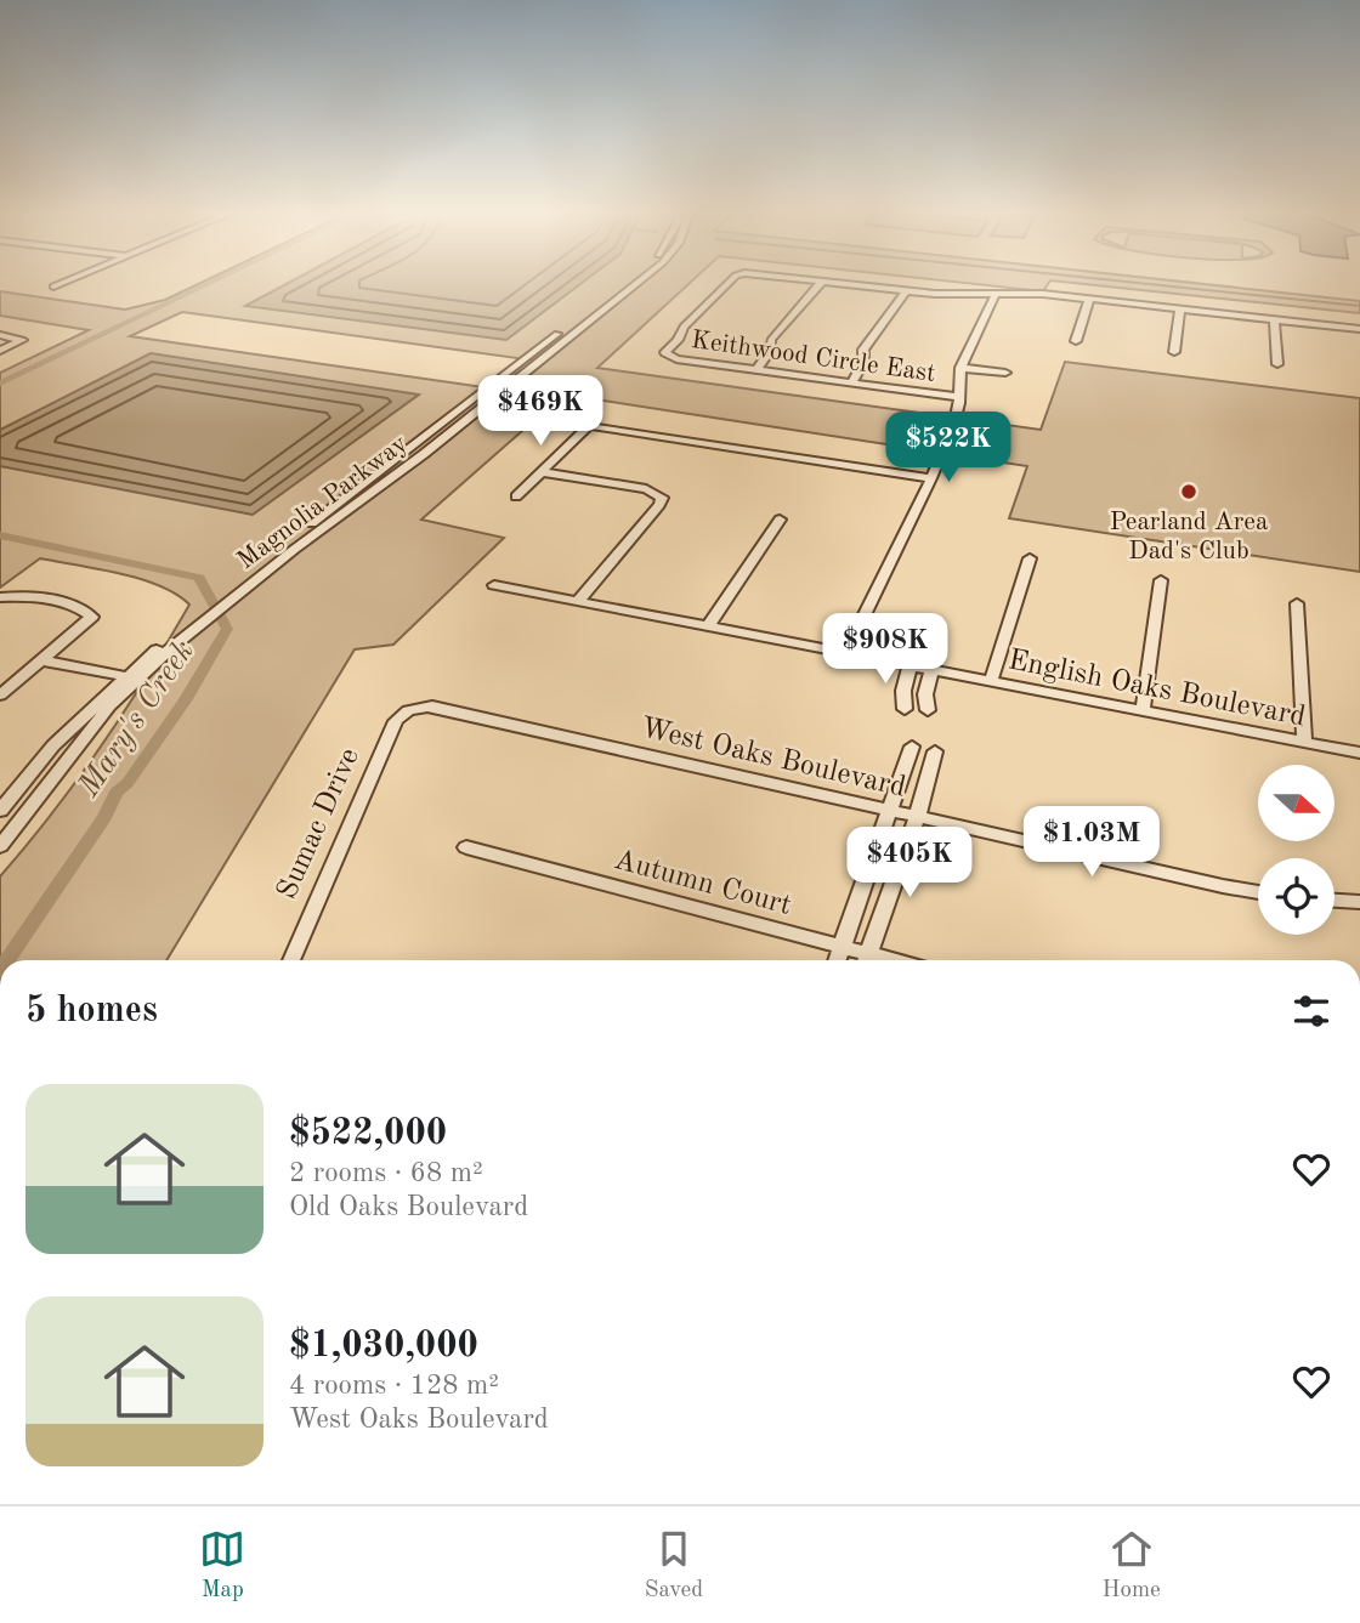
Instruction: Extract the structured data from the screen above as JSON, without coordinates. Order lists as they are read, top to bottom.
{
  "streets": {
    "street": [
      "Keithwood Circle East",
      "Magnolia Parkway",
      "English Oaks Boulevard",
      "West Oaks Boulevard",
      "Sumac Drive",
      "Autumn Court"
    ]
  },
  "crossings": [
    ["West Oaks Boulevard", "Sumac Drive"]
  ],
  "water": ["Mary's Creek"],
  "places": ["Pearland Area Dad's Club"],
  "north": "right",
  "page": {
    "price": [
      "$469K",
      "$522K",
      "$908K",
      "$1.03M",
      "$405K"
    ],
    "heading": "5 homes",
    "list": [
      {
        "name": "$522,000",
        "note": "2 rooms · 68 m² · Old Oaks Boulevard"
      },
      {
        "name": "$1,030,000",
        "note": "4 rooms · 128 m² · West Oaks Boulevard"
      }
    ],
    "tabs": ["Map", "Saved", "Home"]
  }
}
